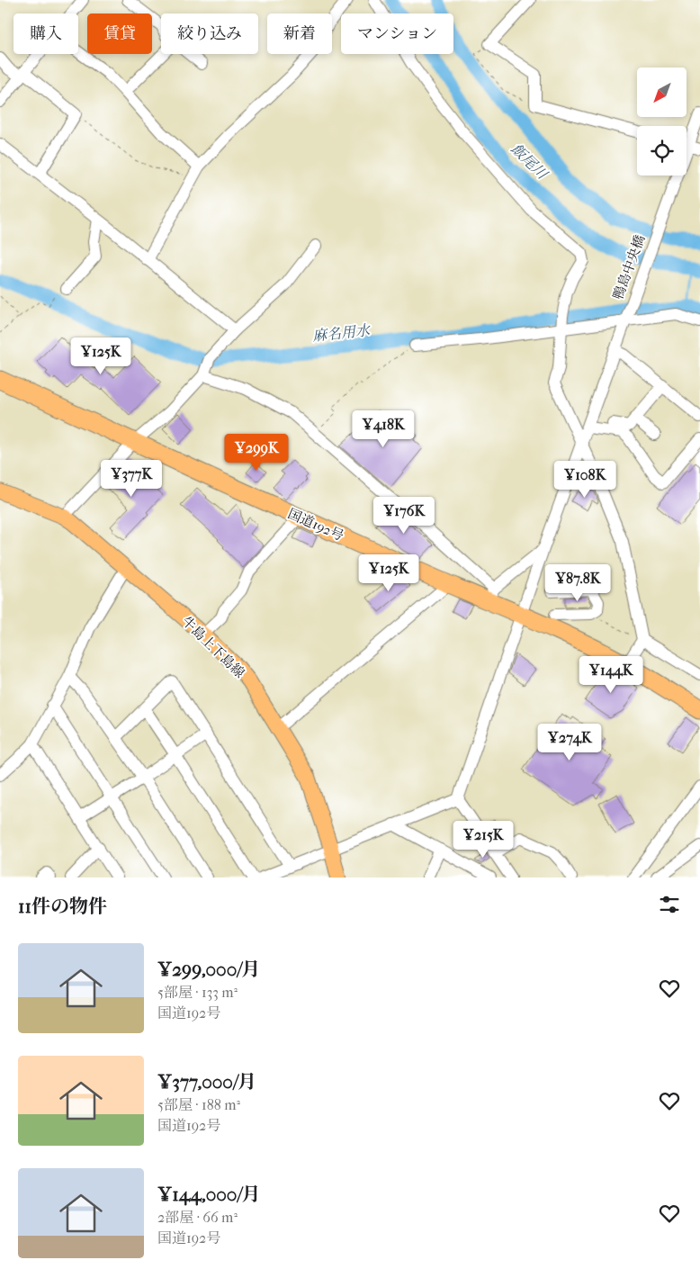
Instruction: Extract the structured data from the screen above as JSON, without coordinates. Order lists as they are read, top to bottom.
{
  "streets": {
    "highway": ["国道192号"],
    "main road": ["牛島上下島線"],
    "street": ["鴨島中央橋"]
  },
  "crossings": [
    ["鴨島中央橋", "国道192号"]
  ],
  "water": ["飯尾川", "麻名用水"],
  "north": "bottom left",
  "page": {
    "chip": [
      "購入",
      "賃貸",
      "絞り込み",
      "新着",
      "マンション"
    ],
    "price": [
      "¥125K",
      "¥418K",
      "¥299K",
      "¥377K",
      "¥108K",
      "¥176K",
      "¥125K",
      "¥87.8K",
      "¥144K",
      "¥274K",
      "¥215K"
    ],
    "heading": "11件の物件",
    "list": [
      {
        "name": "¥299,000/月",
        "note": "5部屋 · 133 m² · 国道192号"
      },
      {
        "name": "¥377,000/月",
        "note": "5部屋 · 188 m² · 国道192号"
      },
      {
        "name": "¥144,000/月",
        "note": "2部屋 · 66 m² · 国道192号"
      }
    ]
  }
}
